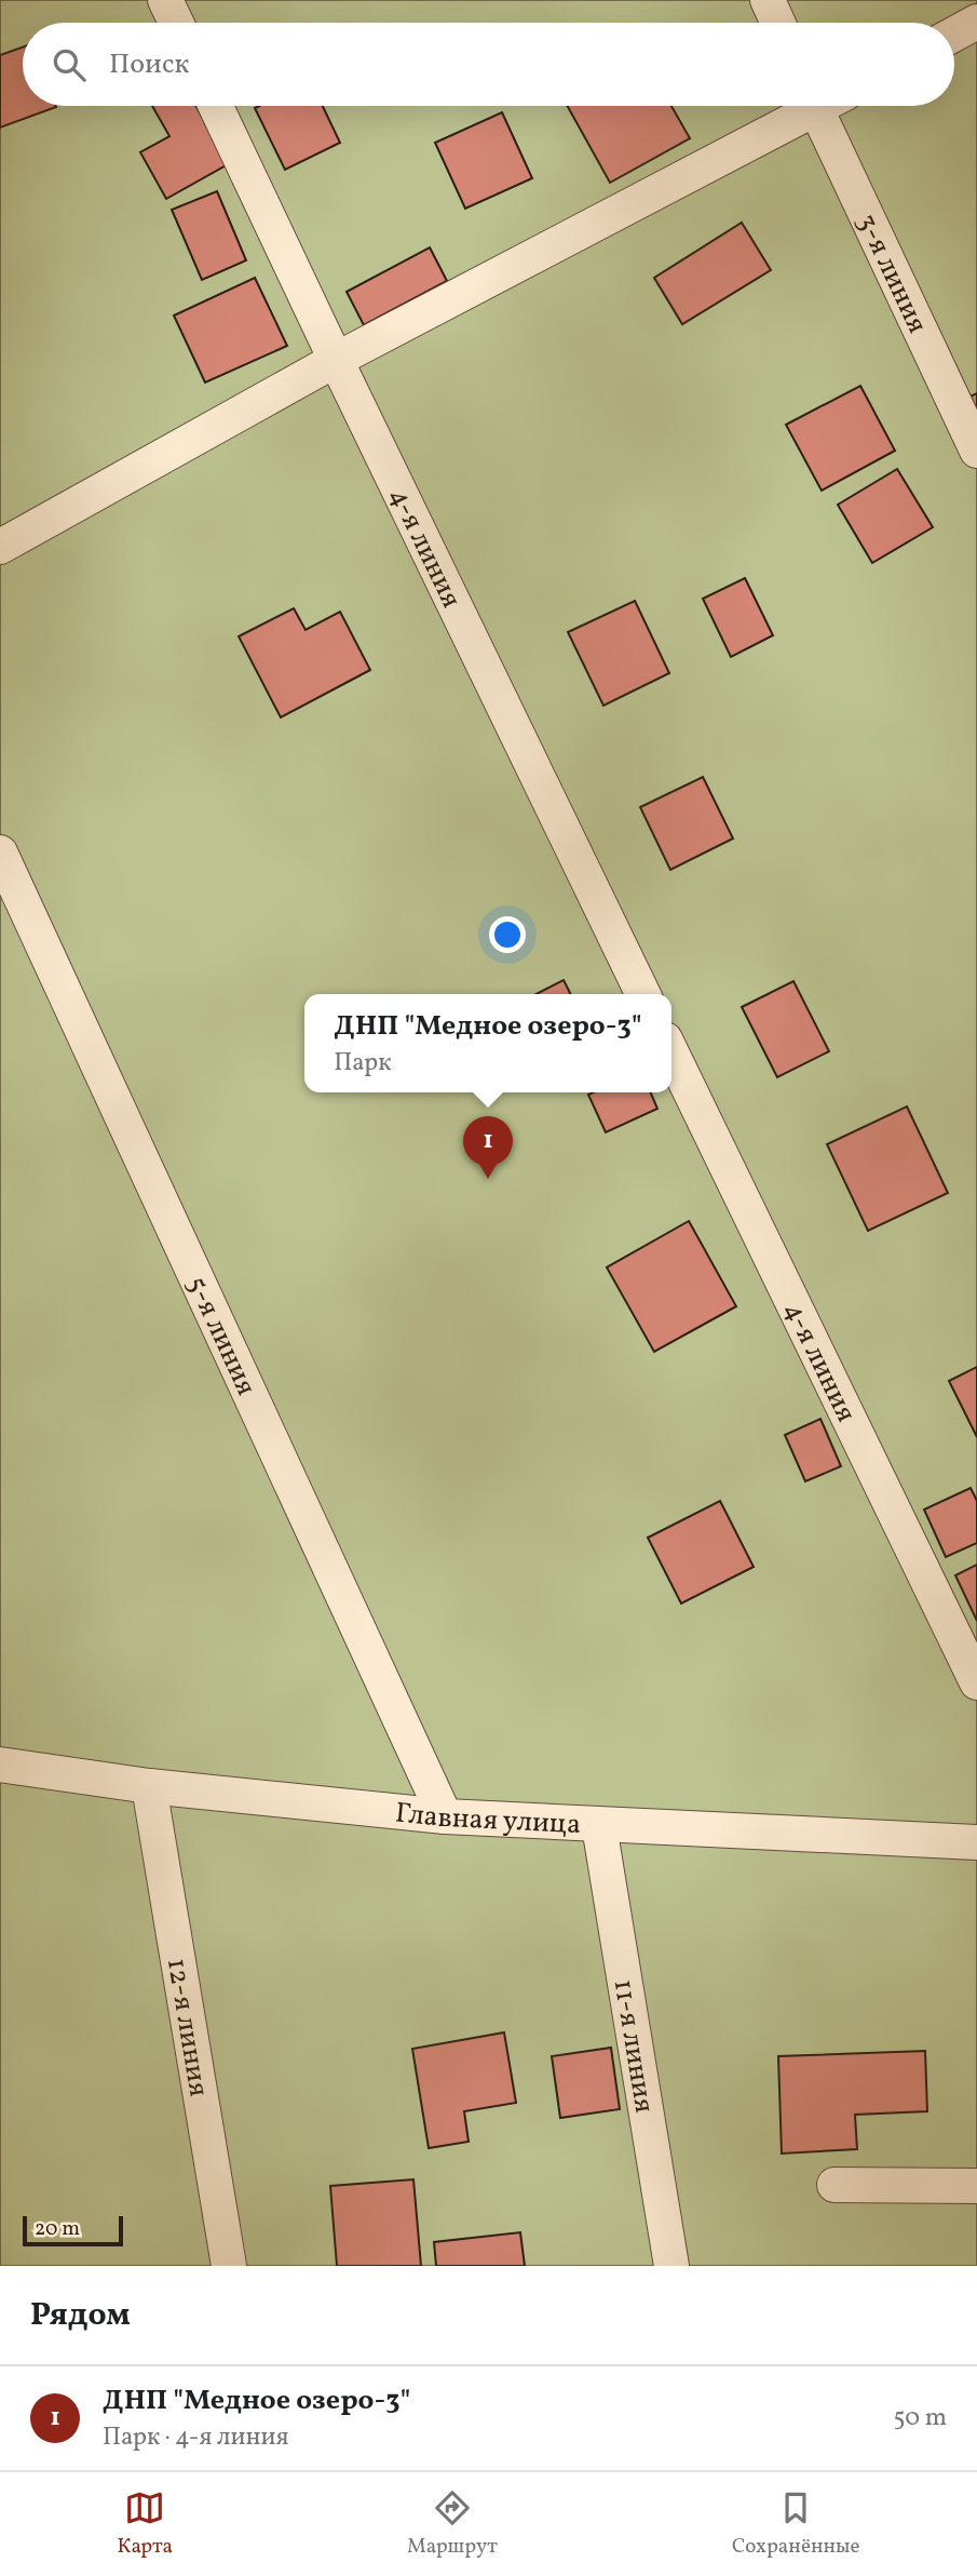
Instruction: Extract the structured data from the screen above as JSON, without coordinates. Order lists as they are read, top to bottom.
{
  "streets": {
    "street": [
      "3-я линия",
      "4-я линия",
      "5-я линия",
      "Главная улица",
      "12-я линия",
      "11-я линия"
    ]
  },
  "crossings": [
    ["5-я линия", "Главная улица"],
    ["Главная улица", "12-я линия"],
    ["Главная улица", "11-я линия"]
  ],
  "scale_bar": "20 m",
  "page": {
    "search": "Поиск",
    "popup": ["ДНП \"Медное озеро-3\"", "Парк"],
    "pins": "1",
    "scale": "20 m",
    "heading": "Рядом",
    "list": [
      {
        "mark": "1",
        "name": "ДНП \"Медное озеро-3\"",
        "note": "Парк · 4-я линия",
        "value": "50 m"
      }
    ],
    "nav": ["Карта", "Маршрут", "Сохранённые"]
  }
}
